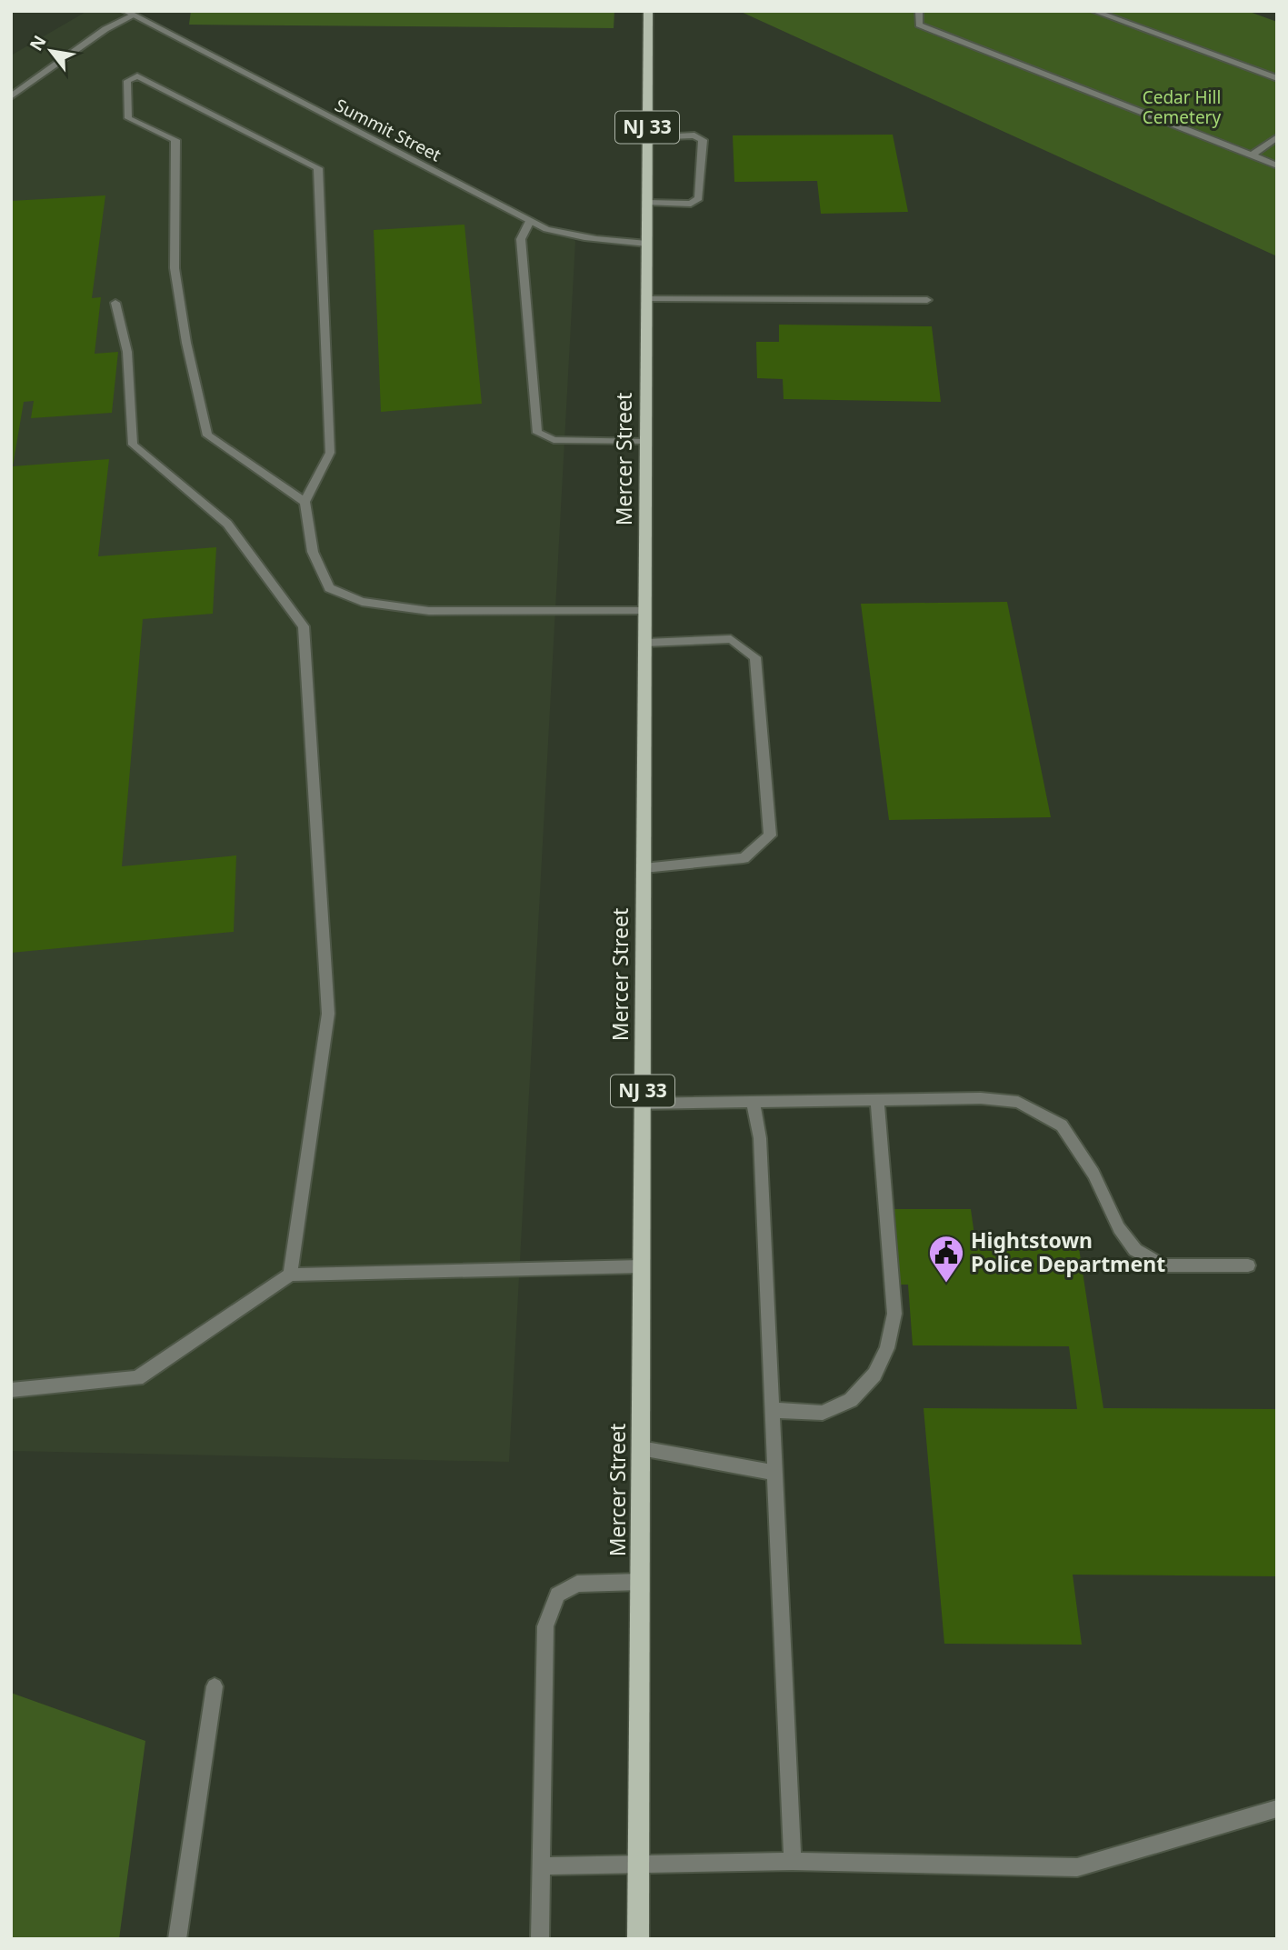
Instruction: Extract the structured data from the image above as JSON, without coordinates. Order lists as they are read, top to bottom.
{
  "streets": {
    "main road": ["NJ 33", "Mercer Street"],
    "street": ["Summit Street"]
  },
  "crossings": [
    ["Summit Street", "Mercer Street"]
  ],
  "parks": ["Cedar Hill Cemetery"],
  "places": {
    "public building": ["Hightstown Police Department"]
  },
  "north": "top left"
}
